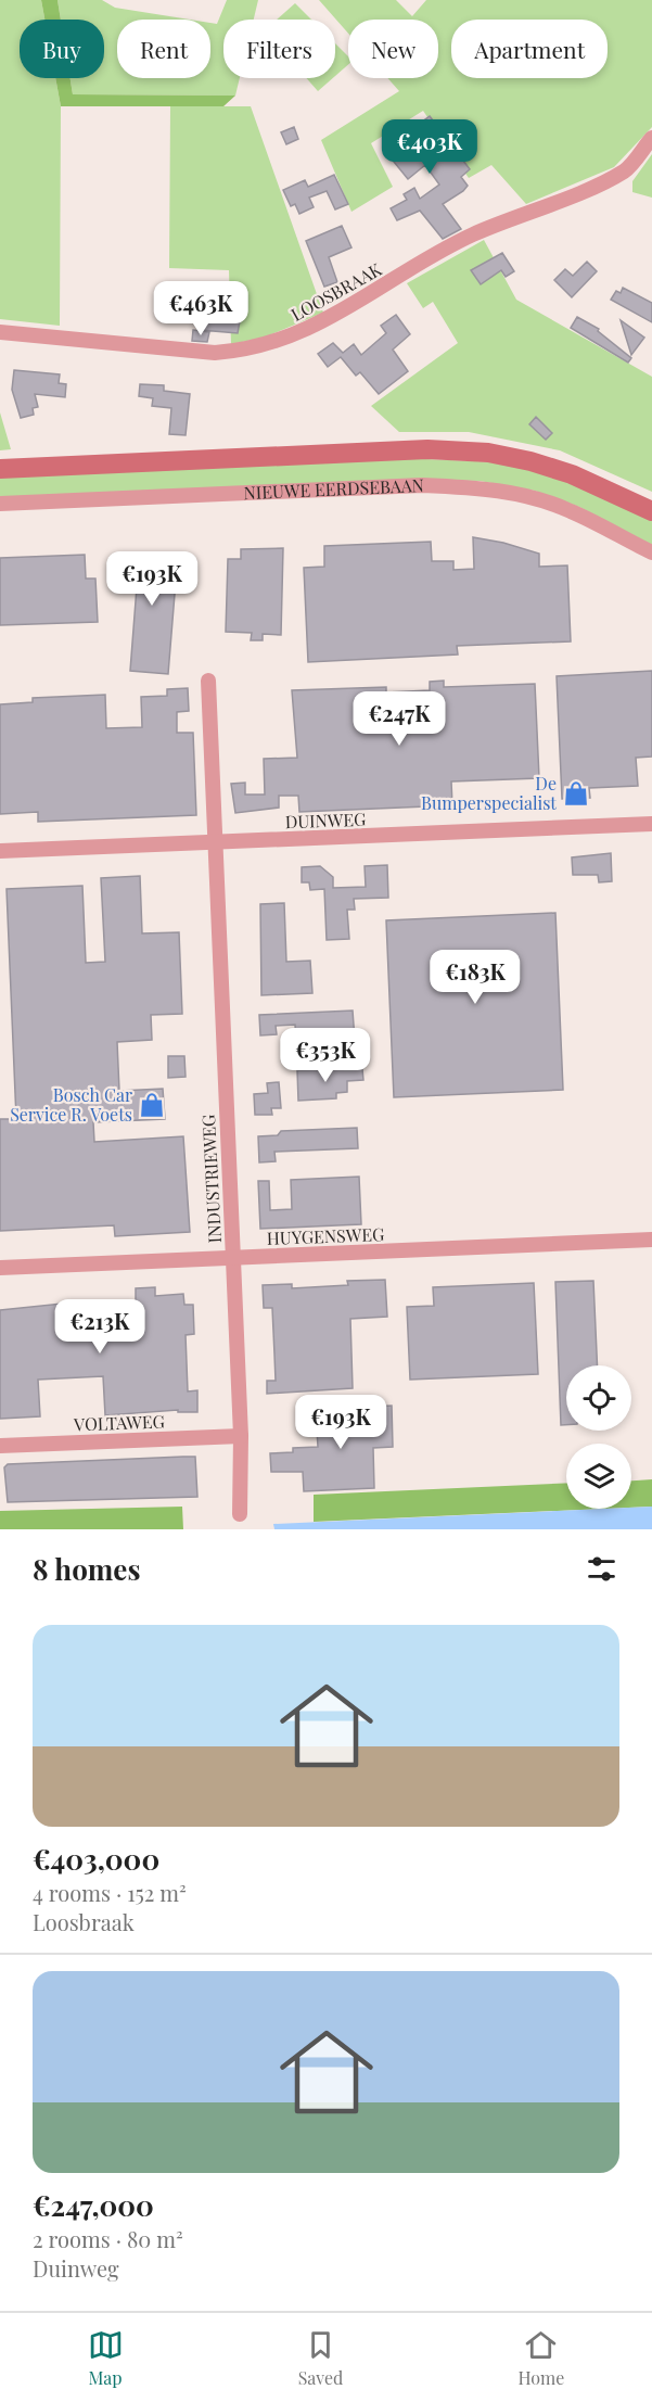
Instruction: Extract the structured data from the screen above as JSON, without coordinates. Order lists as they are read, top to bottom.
{
  "streets": {
    "main road": ["NIEUWE EERDSEBAAN"],
    "street": [
      "LOOSBRAAK",
      "DUINWEG",
      "INDUSTRIEWEG",
      "HUYGENSWEG",
      "VOLTAWEG"
    ]
  },
  "crossings": [
    ["DUINWEG", "INDUSTRIEWEG"],
    ["INDUSTRIEWEG", "HUYGENSWEG"],
    ["INDUSTRIEWEG", "VOLTAWEG"]
  ],
  "places": {
    "shop": ["De Bumperspecialist", "Bosch Car Service R. Voets"]
  },
  "page": {
    "chip": [
      "Buy",
      "Rent",
      "Filters",
      "New",
      "Apartment"
    ],
    "price": [
      "€403K",
      "€463K",
      "€193K",
      "€247K",
      "€183K",
      "€353K",
      "€213K",
      "€193K"
    ],
    "heading": "8 homes",
    "list": [
      {
        "name": "€403,000",
        "note": "4 rooms · 152 m² · Loosbraak"
      },
      {
        "name": "€247,000",
        "note": "2 rooms · 80 m² · Duinweg"
      }
    ],
    "tabs": ["Map", "Saved", "Home"]
  }
}
